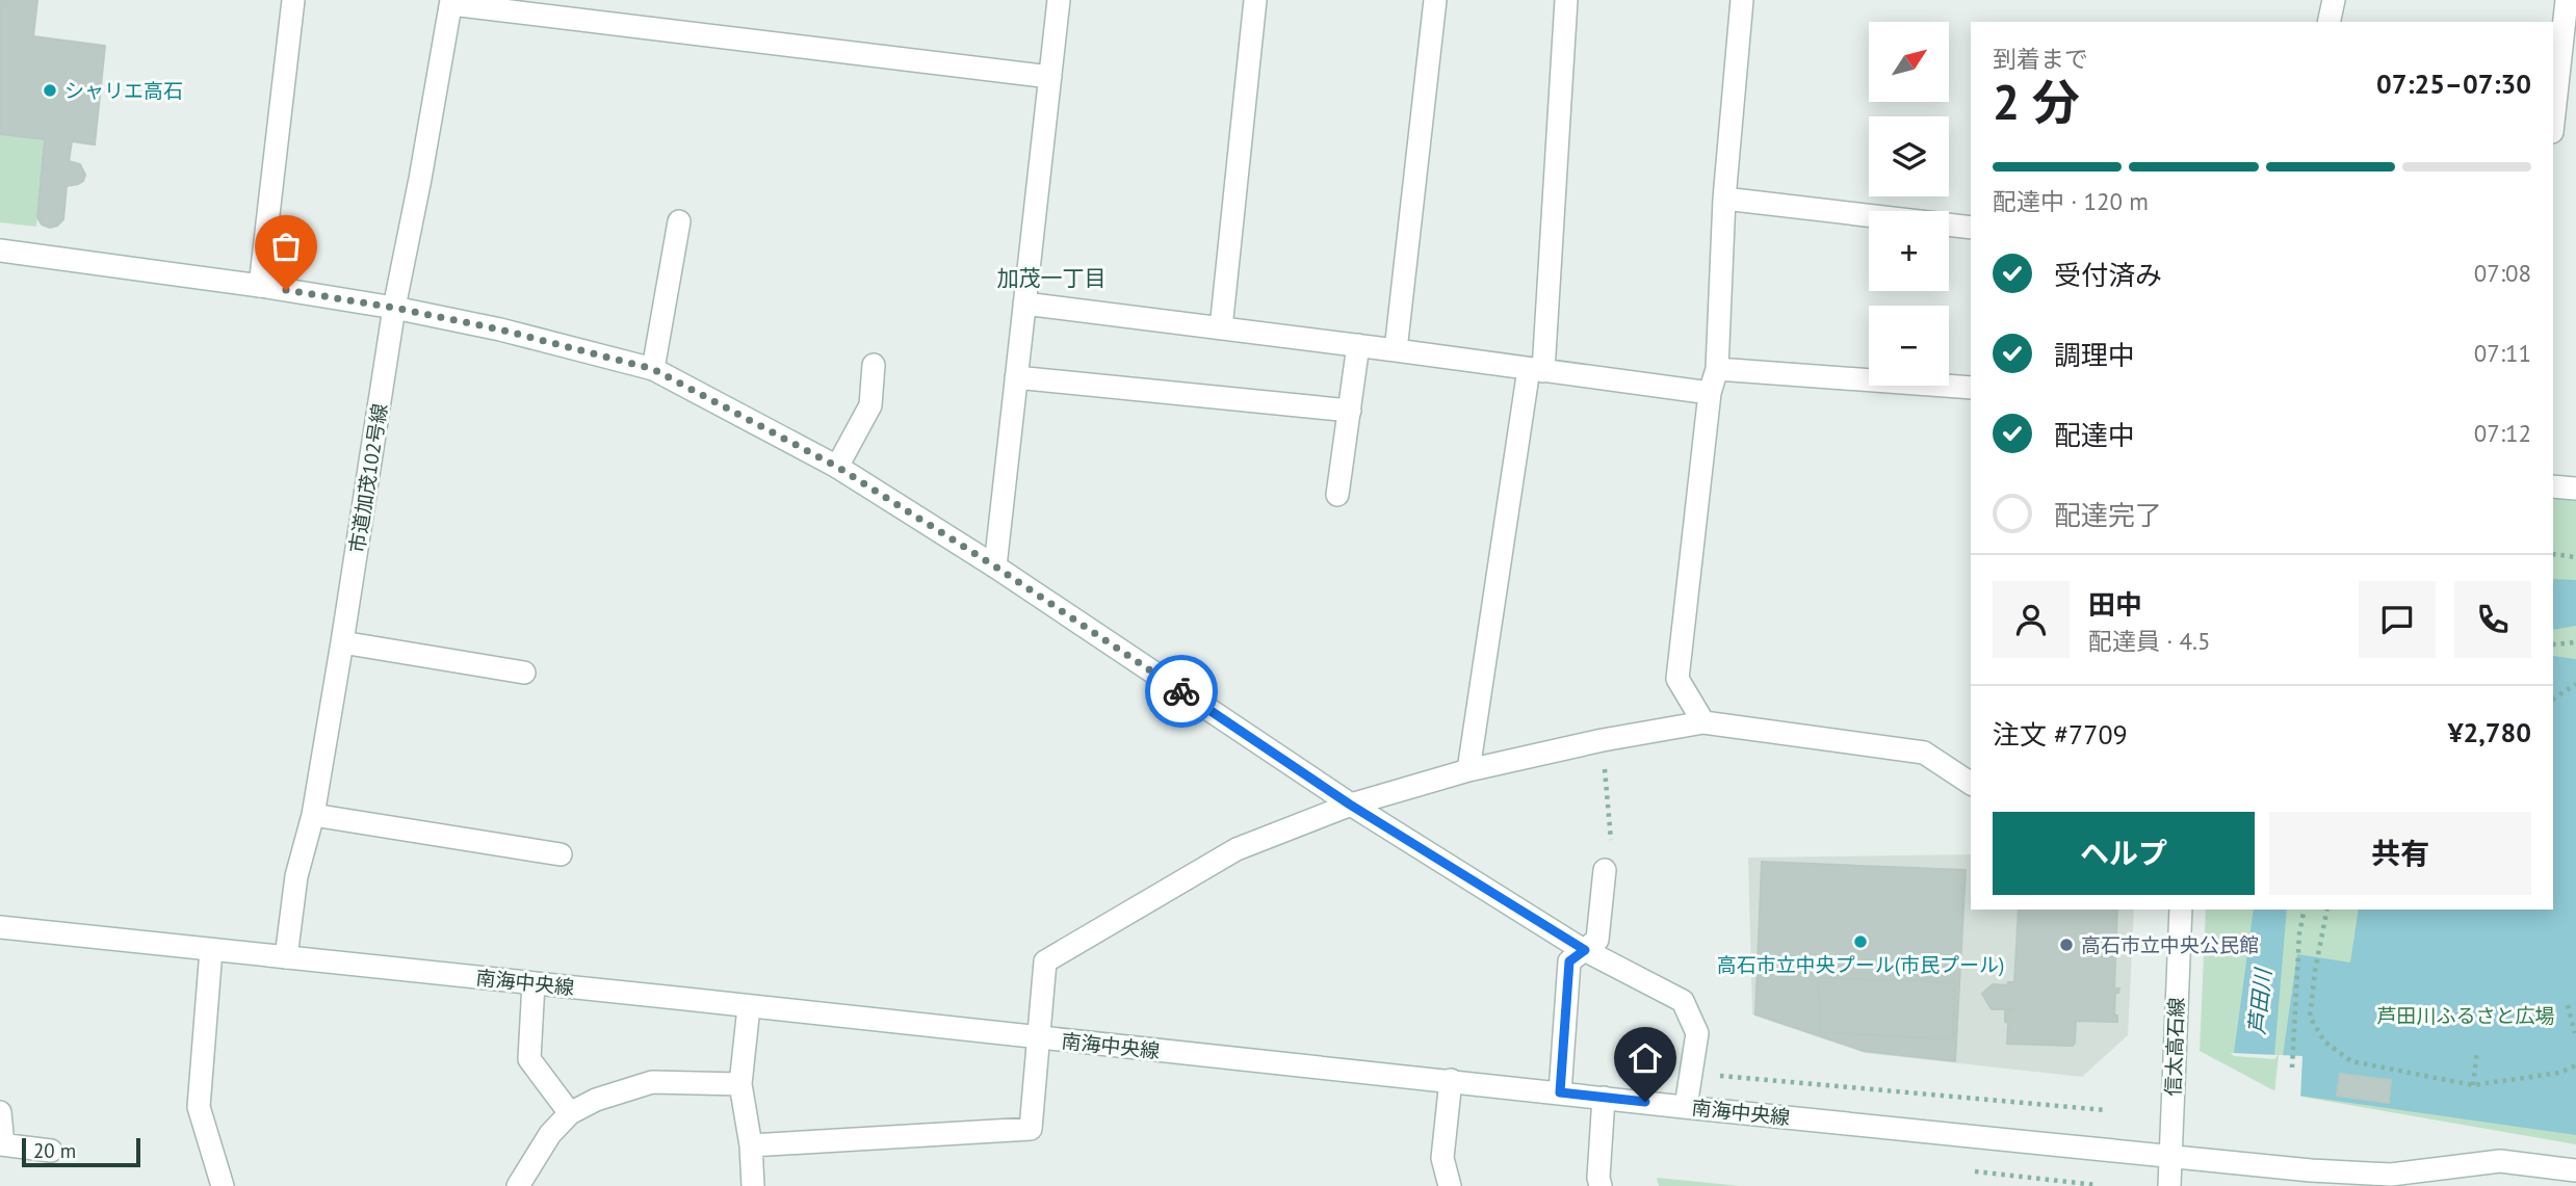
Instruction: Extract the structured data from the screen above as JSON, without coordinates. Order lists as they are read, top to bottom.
{
  "streets": {
    "street": ["市道加茂102号線", "南海中央線", "信太高石線"]
  },
  "crossings": [
    ["市道加茂102号線", "南海中央線"],
    ["南海中央線", "信太高石線"]
  ],
  "districts": ["加茂一丁目"],
  "water": ["芦田川"],
  "parks": ["芦田川ふるさと広場"],
  "places": ["シャリエ高石", "高石市立中央プール(市民プール)", "高石市立中央公民館"],
  "scale_bar": "20 m",
  "north": "top right",
  "page": {
    "map_buttons": ["+", "−"],
    "heading": ["2 分", "到着まで", "07:25–07:30"],
    "panel": [
      "田中",
      "配達員 · 4.5",
      "注文 #7709",
      "¥2,780"
    ],
    "bar": "配達中 · 120 m",
    "list": [
      ["受付済み", "07:08"],
      ["調理中", "07:11"],
      ["配達中", "07:12"],
      "配達完了"
    ],
    "buttons": ["ヘルプ", "共有"],
    "scale": "20 m"
  }
}
